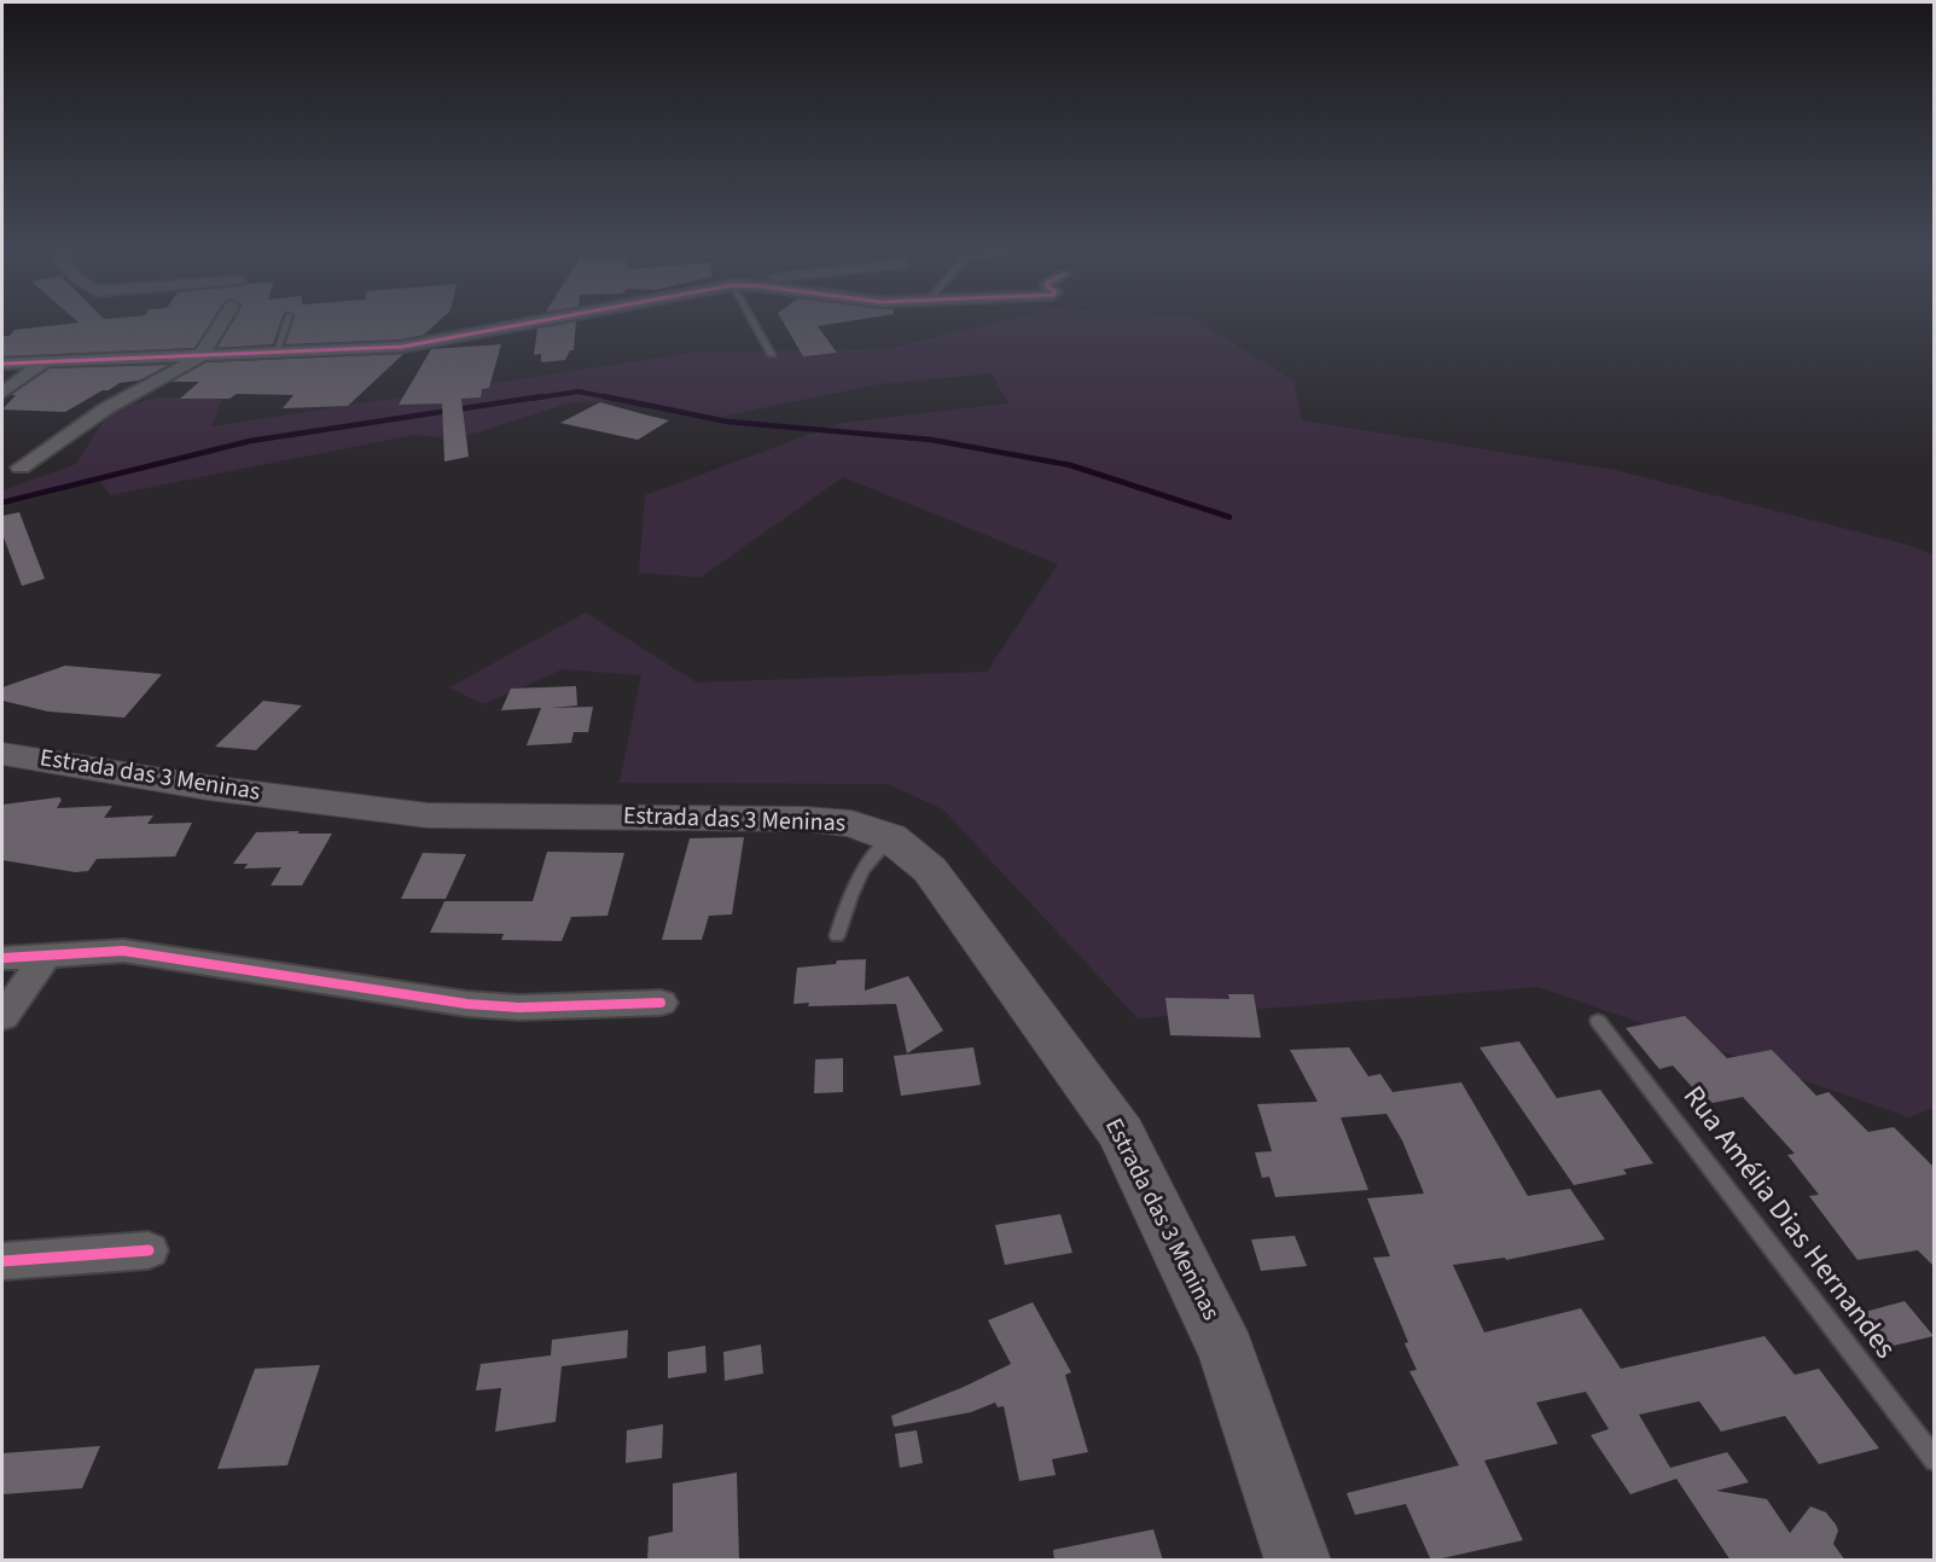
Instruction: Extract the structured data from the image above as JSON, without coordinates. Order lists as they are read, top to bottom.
{
  "streets": {
    "main road": ["Estrada das 3 Meninas"],
    "lane": ["Rua Amélia Dias Hernandes"]
  }
}
